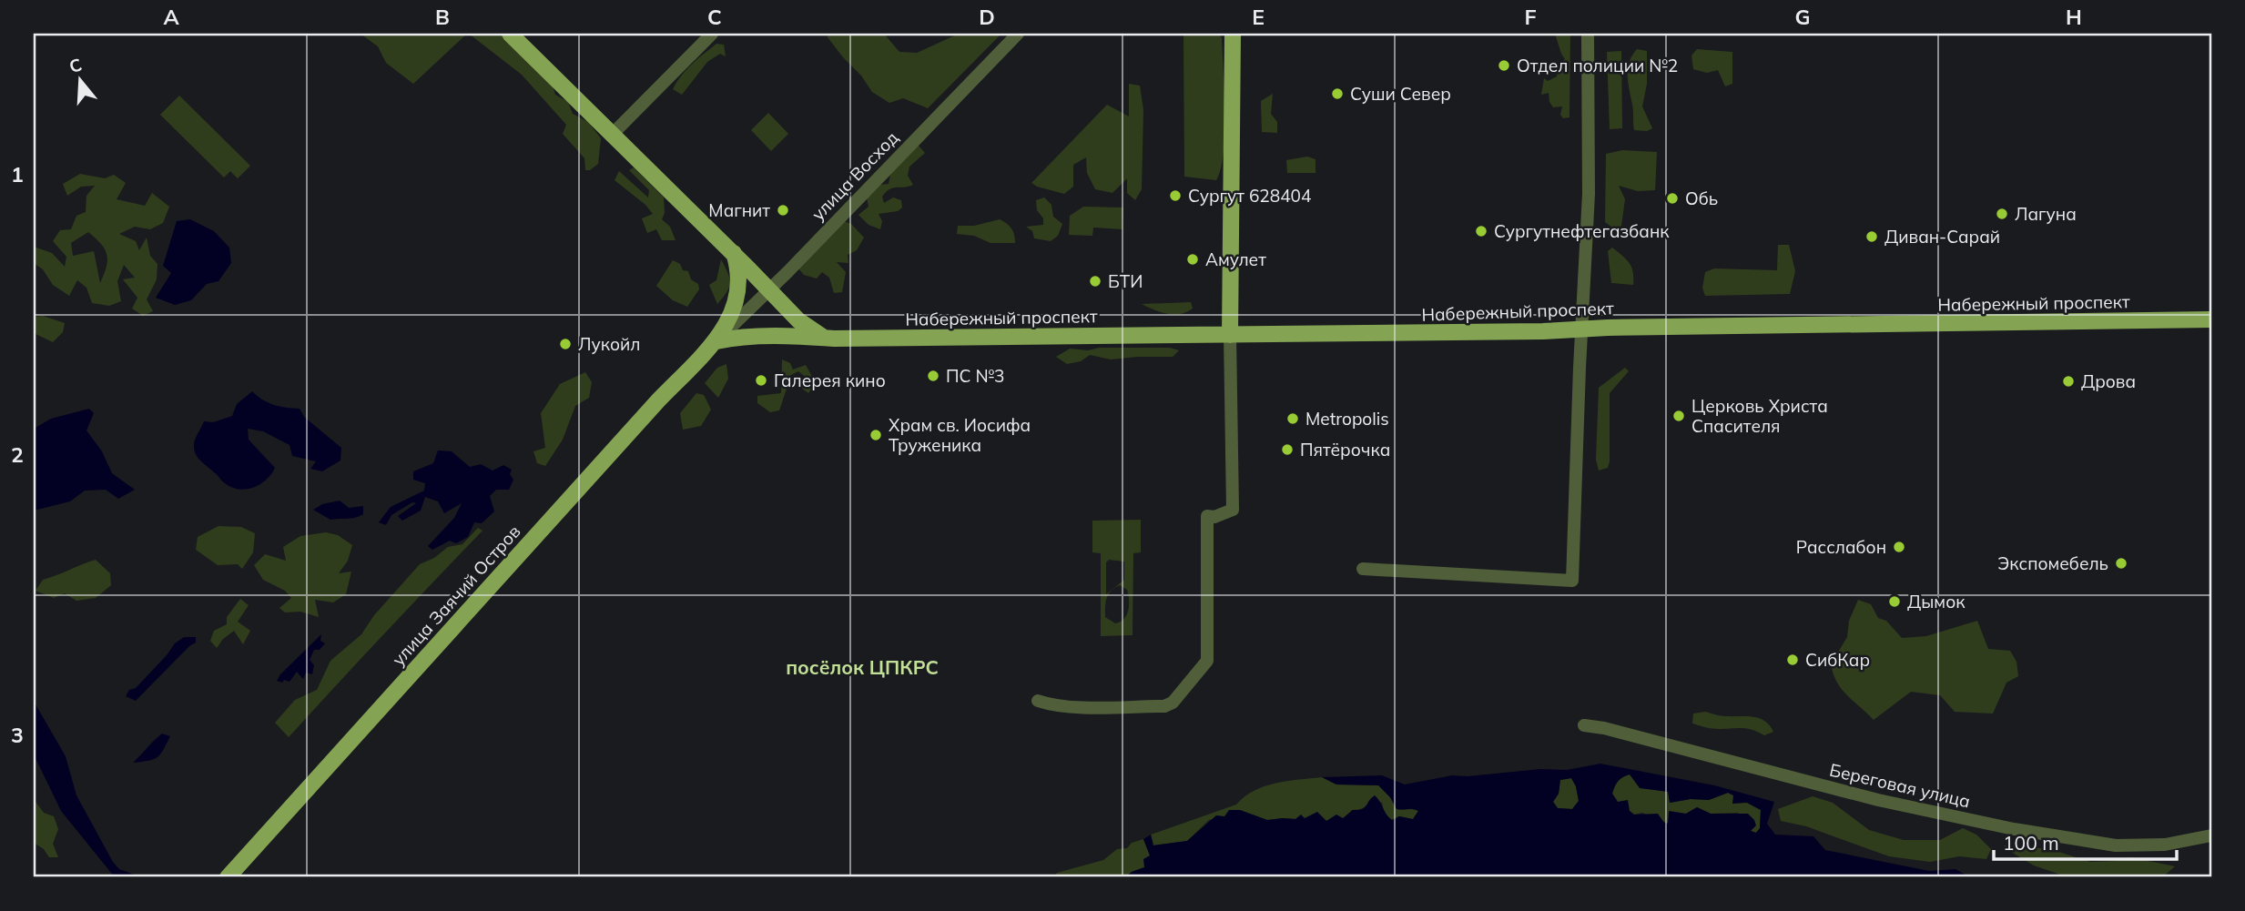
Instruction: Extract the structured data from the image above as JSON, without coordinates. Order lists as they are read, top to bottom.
{
  "streets": {
    "main road": ["Набережный проспект", "улица Заячий Остров"],
    "street": ["улица Восход", "Береговая улица"]
  },
  "crossings": [
    ["улица Восход", "Набережный проспект"],
    ["улица Восход", "улица Заячий Остров"],
    ["Набережный проспект", "улица Заячий Остров"]
  ],
  "districts": ["посёлок ЦПКРС"],
  "places": [
    "Отдел полиции №2",
    "Суши Север",
    "Сургут 628404",
    "Обь",
    "Магнит",
    "Лагуна",
    "Сургутнефтегазбанк",
    "Диван-Сарай",
    "Амулет",
    "БТИ",
    "Лукойл",
    "ПС №3",
    "Галерея кино",
    "Дрова",
    "Церковь Христа Спасителя",
    "Metropolis",
    "Храм св. Иосифа Труженика",
    "Пятёрочка",
    "Расслабон",
    "Экспомебель",
    "Дымок",
    "СибКар"
  ],
  "scale_bar": "100 m",
  "north": "top",
  "grid": {
    "columns": [
      "A",
      "B",
      "C",
      "D",
      "E",
      "F",
      "G",
      "H"
    ],
    "rows": ["1", "2", "3"]
  }
}
